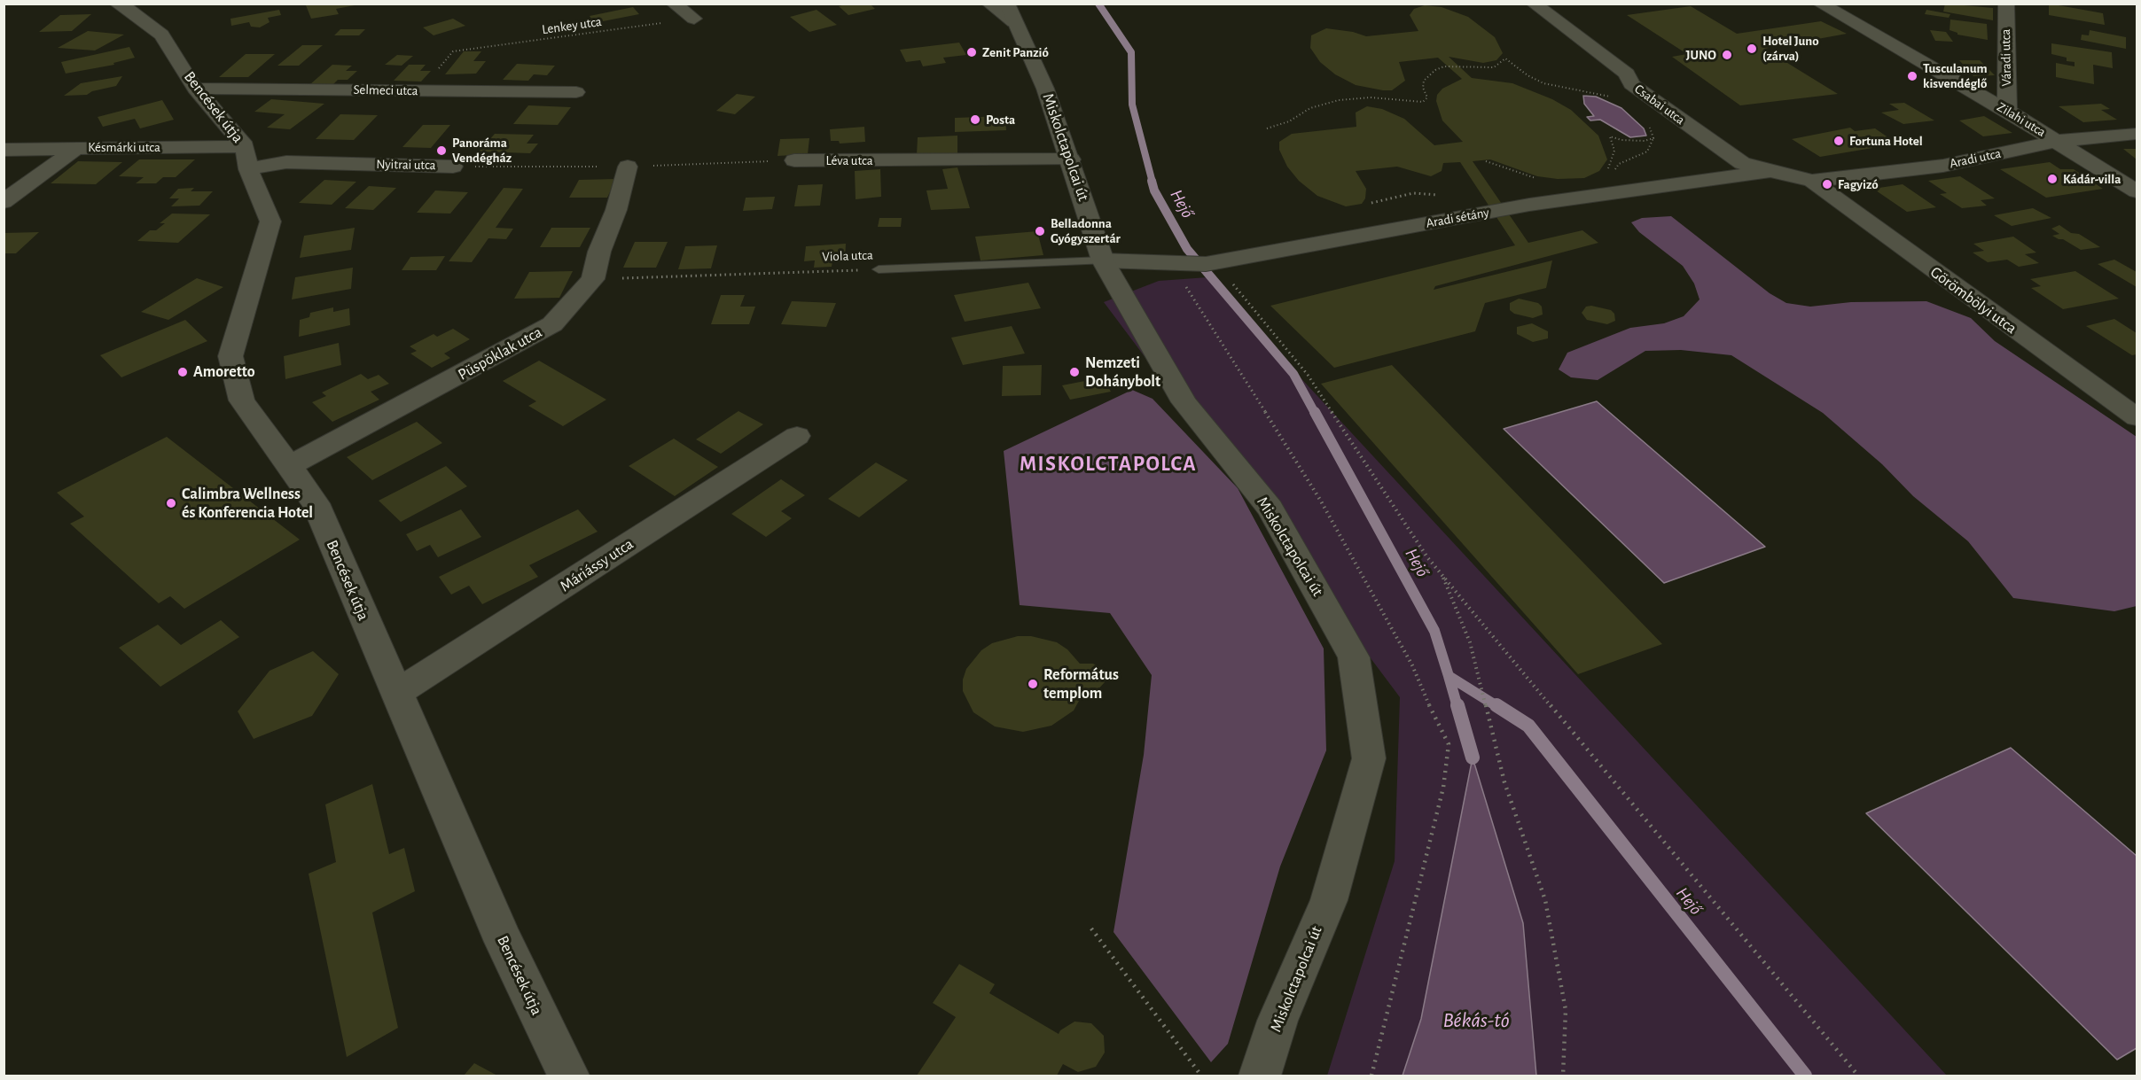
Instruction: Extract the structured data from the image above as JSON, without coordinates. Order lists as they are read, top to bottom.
{
  "streets": {
    "street": [
      "Váradi utca",
      "Selmeci utca",
      "Csabai utca",
      "Bencések útja",
      "Zilahi utca",
      "Késmárki utca",
      "Miskolctapolcai út",
      "Aradi utca",
      "Léva utca",
      "Nyitrai utca",
      "Aradi sétány",
      "Görömbölyi utca",
      "Püspöklak utca",
      "Máriássy utca"
    ],
    "lane": ["Viola utca"],
    "path": ["Lenkey utca"]
  },
  "crossings": [
    ["Váradi utca", "Zilahi utca"],
    ["Selmeci utca", "Bencések útja"],
    ["Csabai utca", "Aradi sétány"],
    ["Bencések útja", "Késmárki utca"],
    ["Bencések útja", "Nyitrai utca"],
    ["Bencések útja", "Püspöklak utca"],
    ["Bencések útja", "Máriássy utca"],
    ["Zilahi utca", "Aradi utca"],
    ["Késmárki utca", "Nyitrai utca"],
    ["Miskolctapolcai út", "Léva utca"],
    ["Miskolctapolcai út", "Aradi sétány"],
    ["Miskolctapolcai út", "Viola utca"],
    ["Aradi utca", "Aradi sétány"],
    ["Aradi utca", "Görömbölyi utca"],
    ["Nyitrai utca", "Püspöklak utca"],
    ["Aradi sétány", "Viola utca"],
    ["Aradi sétány", "Görömbölyi utca"],
    ["Viola utca", "Püspöklak utca"]
  ],
  "districts": ["MISKOLCTAPOLCA"],
  "water": ["Hejő", "Békás-tó"],
  "places": [
    "Hotel Juno (zárva)",
    "Zenit Panzió",
    "JUNO",
    "Tusculanum kisvendéglő",
    "Posta",
    "Fortuna Hotel",
    "Panoráma Vendégház",
    "Kádár-villa",
    "Fagyizó",
    "Belladonna Gyógyszertár",
    "Amoretto",
    "Nemzeti Dohánybolt",
    "Calimbra Wellness és Konferencia Hotel",
    "Református templom"
  ]
}
